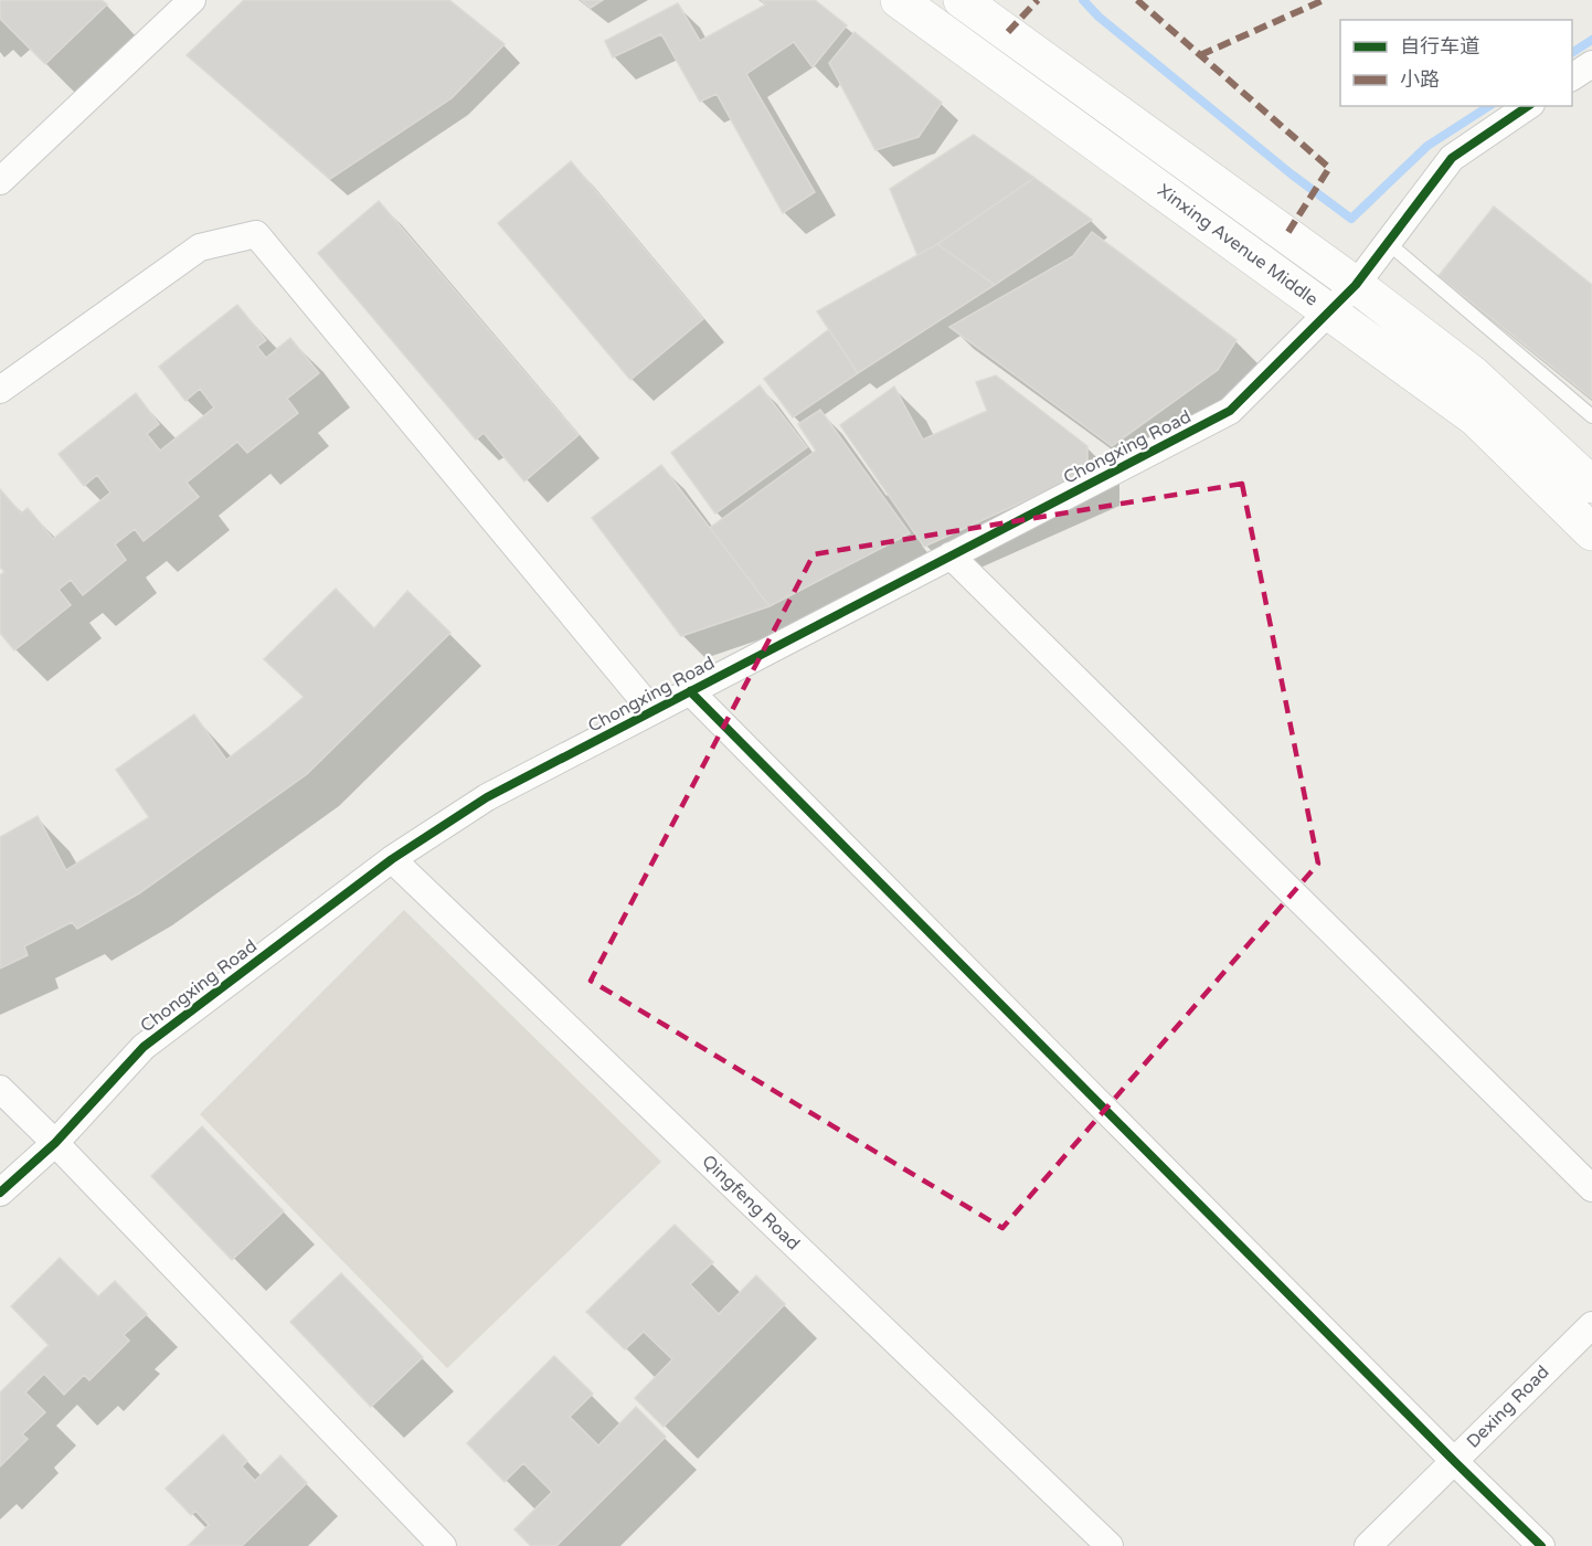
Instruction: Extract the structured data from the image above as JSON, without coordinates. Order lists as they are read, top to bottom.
{
  "streets": {
    "main road": ["Xinxing Avenue Middle"],
    "street": ["Chongxing Road", "Qingfeng Road", "Dexing Road"]
  },
  "crossings": [
    ["Xinxing Avenue Middle", "Chongxing Road"],
    ["Chongxing Road", "Qingfeng Road"]
  ],
  "legend": ["自行车道", "小路"]
}
